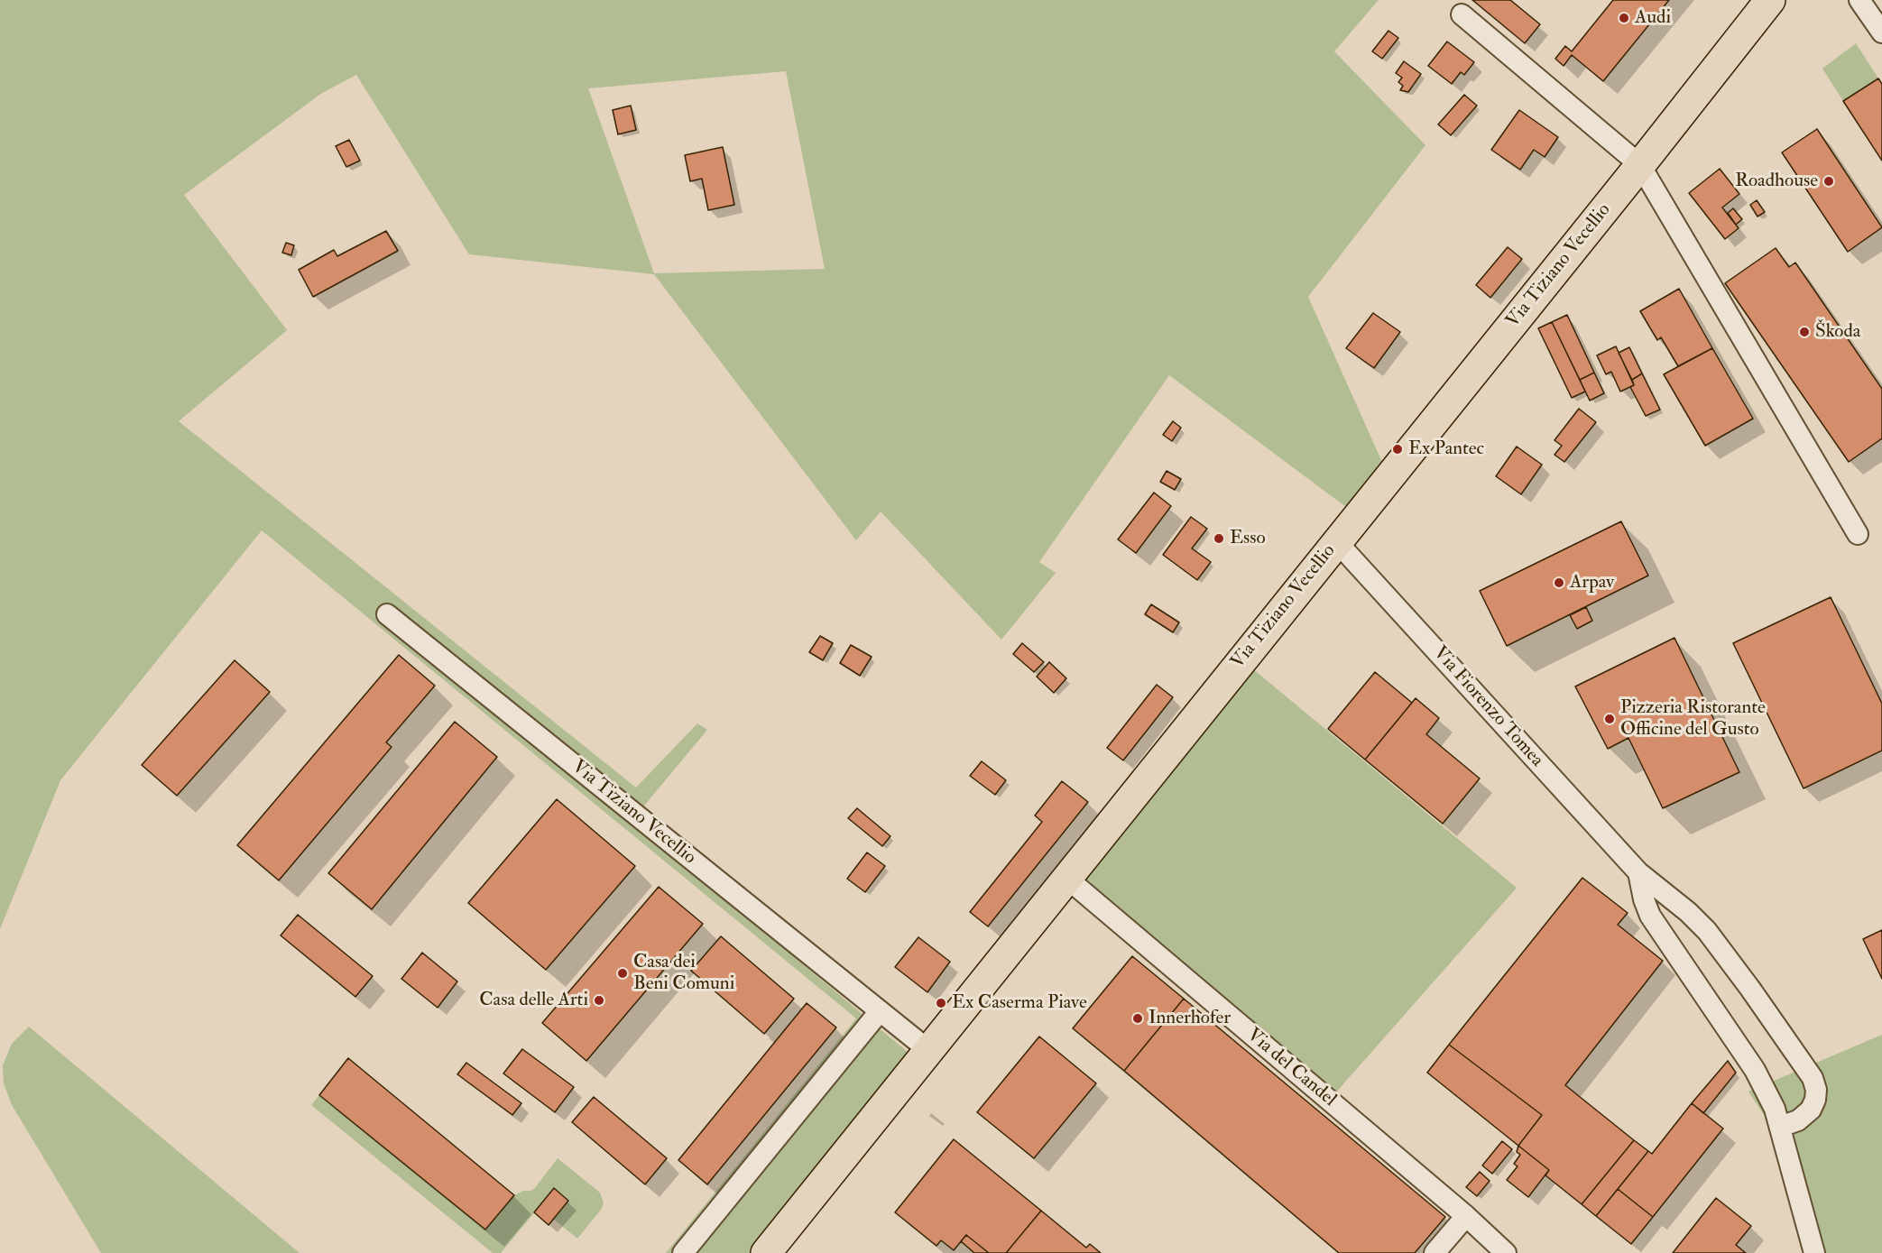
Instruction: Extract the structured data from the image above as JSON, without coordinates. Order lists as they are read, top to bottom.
{
  "streets": {
    "main road": ["Via Tiziano Vecellio"],
    "street": ["Via Fiorenzo Tomea", "Via del Candel"]
  },
  "crossings": [
    ["Via Tiziano Vecellio", "Via Fiorenzo Tomea"],
    ["Via Tiziano Vecellio", "Via del Candel"]
  ],
  "places": [
    "Audi",
    "Roadhouse",
    "Škoda",
    "Ex Pantec",
    "Esso",
    "Arpav",
    "Pizzeria Ristorante Officine del Gusto",
    "Casa dei Beni Comuni",
    "Casa delle Arti",
    "Ex Caserma Piave",
    "Innerhofer"
  ]
}
